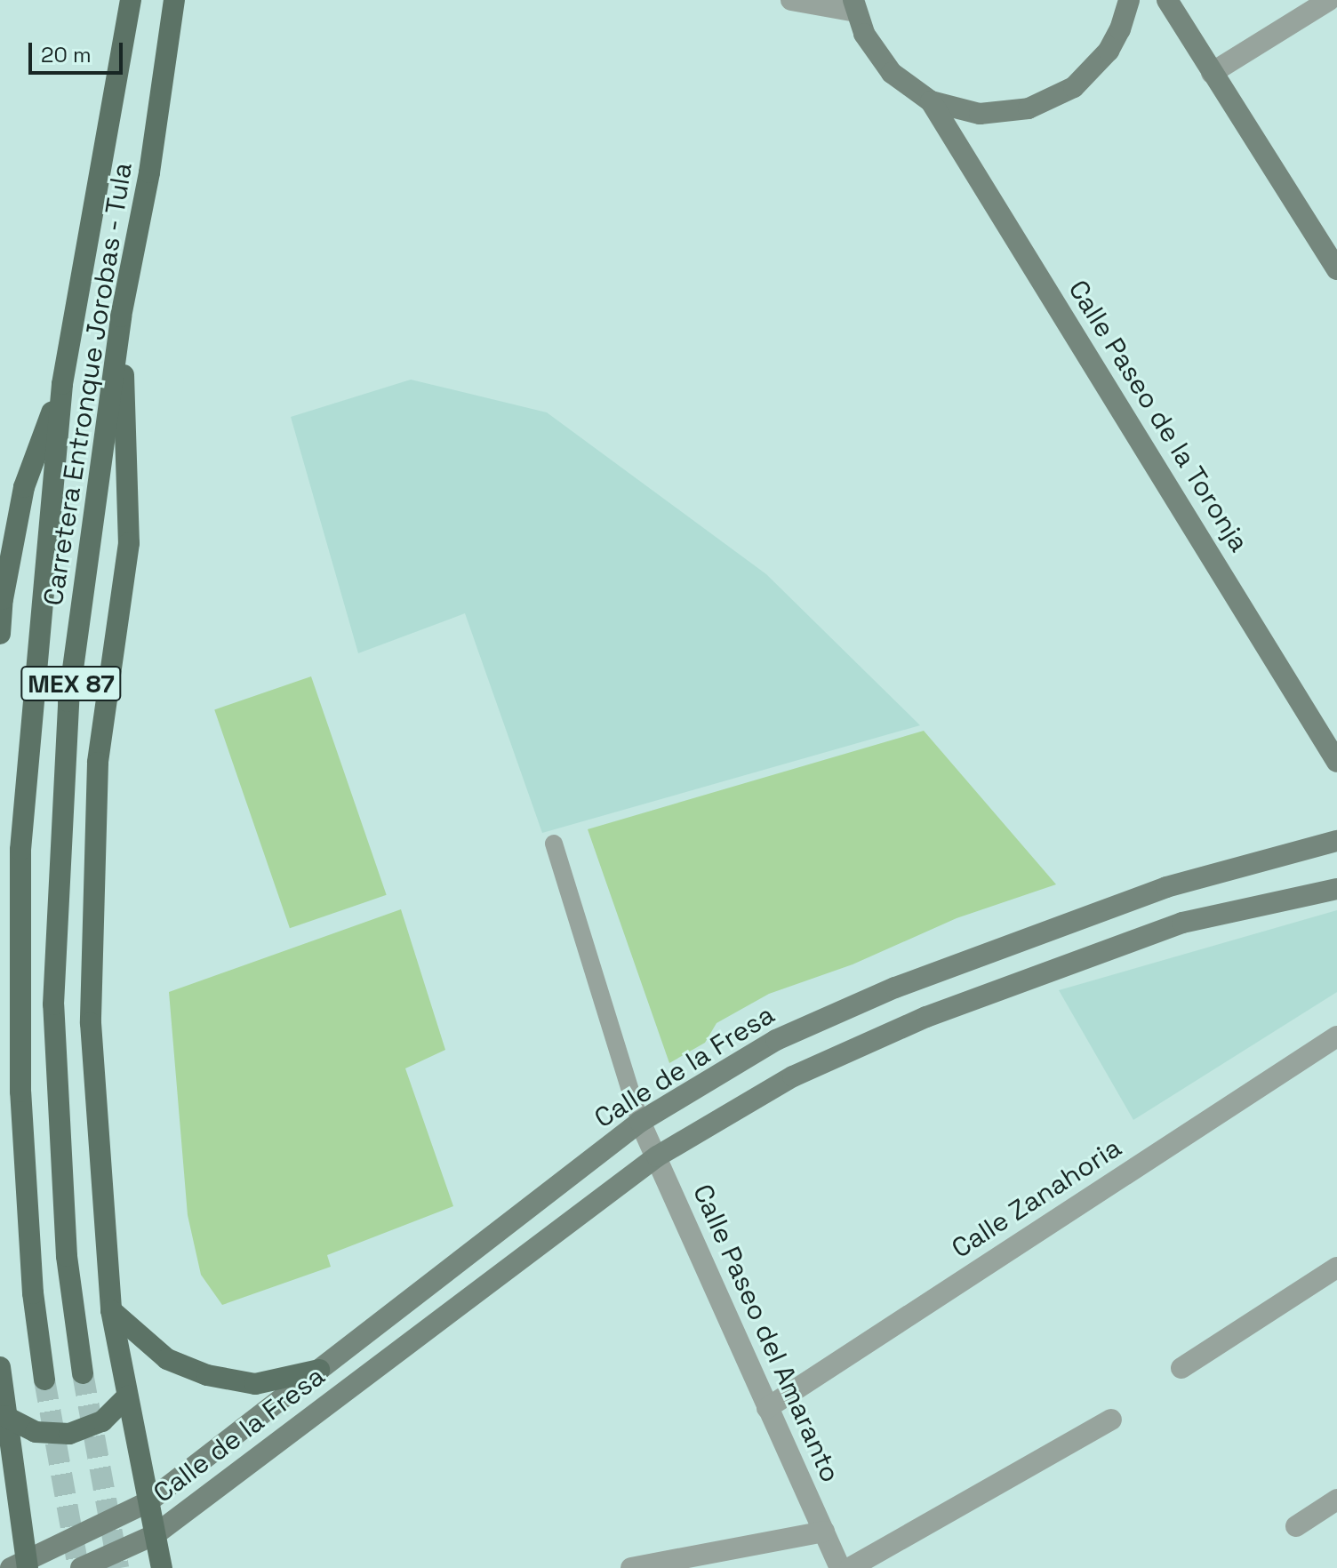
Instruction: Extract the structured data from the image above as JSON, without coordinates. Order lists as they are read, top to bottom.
{
  "streets": {
    "main road": ["Carretera Entronque Jorobas - Tula", "MEX 87"],
    "street": [
      "Calle Paseo de la Toronja",
      "Calle de la Fresa",
      "Calle Zanahoria",
      "Calle Paseo del Amaranto"
    ]
  },
  "crossings": [
    ["Calle de la Fresa", "Calle Paseo del Amaranto"],
    ["Calle Zanahoria", "Calle Paseo del Amaranto"]
  ],
  "scale_bar": "20 m"
}
